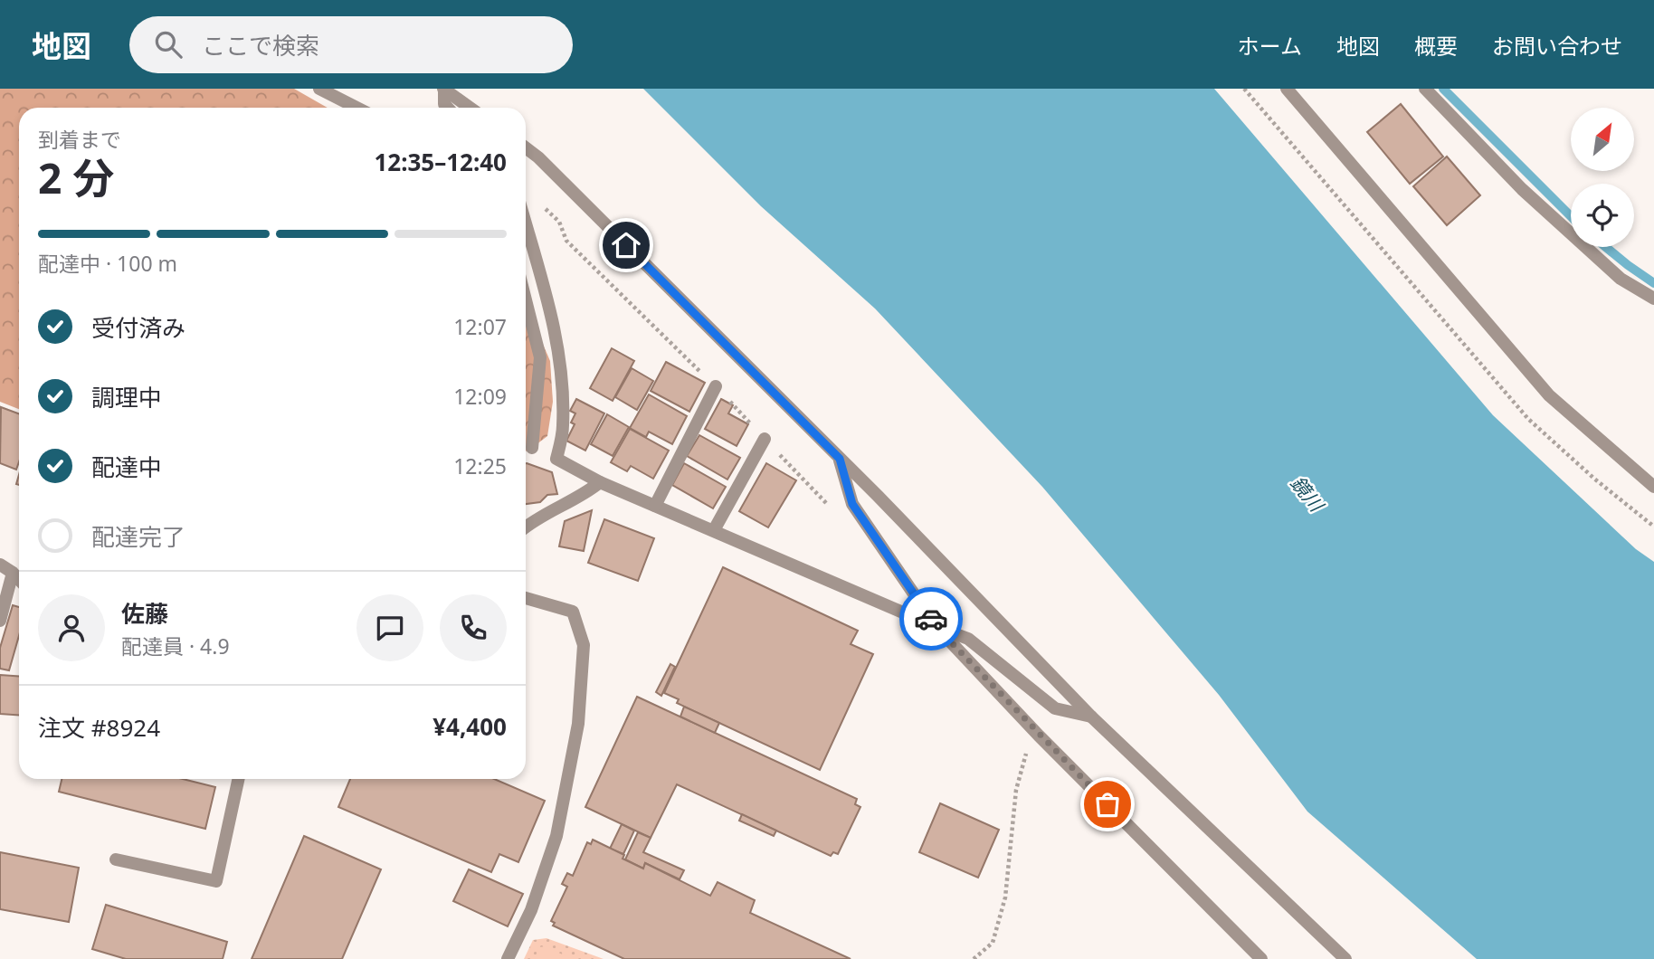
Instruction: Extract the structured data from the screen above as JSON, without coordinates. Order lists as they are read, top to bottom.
{
  "water": ["鏡川"],
  "north": "top right",
  "page": {
    "header": "地図",
    "search": "ここで検索",
    "nav": [
      "ホーム",
      "地図",
      "概要",
      "お問い合わせ"
    ],
    "heading": ["2 分", "到着まで", "12:35–12:40"],
    "panel": [
      "佐藤",
      "配達員 · 4.9",
      "注文 #8924",
      "¥4,400"
    ],
    "bar": "配達中 · 100 m",
    "list": [
      ["受付済み", "12:07"],
      ["調理中", "12:09"],
      ["配達中", "12:25"],
      "配達完了"
    ]
  }
}
